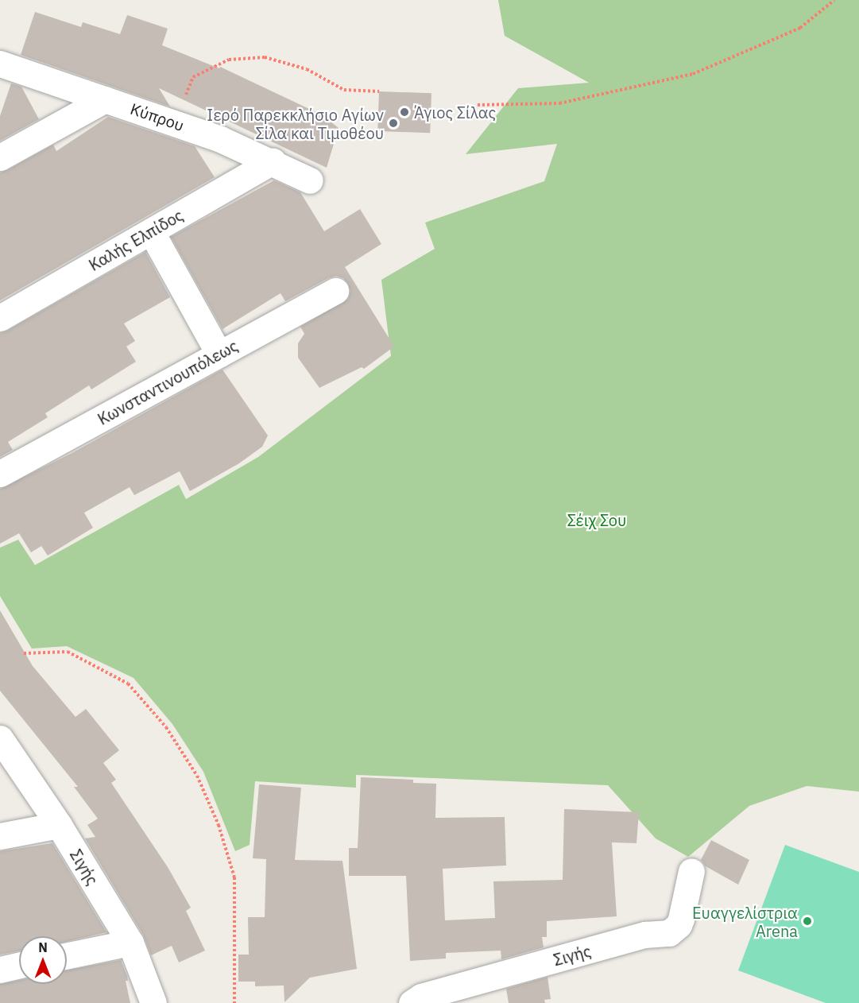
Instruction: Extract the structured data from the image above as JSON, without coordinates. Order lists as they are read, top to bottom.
{
  "streets": {
    "street": [
      "Κύπρου",
      "Καλής Ελπίδος",
      "Κωνσταντινουπόλεως",
      "Σιγής"
    ]
  },
  "crossings": [
    ["Κύπρου", "Καλής Ελπίδος"]
  ],
  "parks": ["Σέιχ Σου"],
  "places": ["Άγιος Σίλας", "Ιερό Παρεκκλήσιο Αγίων Σίλα και Τιμοθέου", "Ευαγγελίστρια Arena"],
  "north": "top"
}
